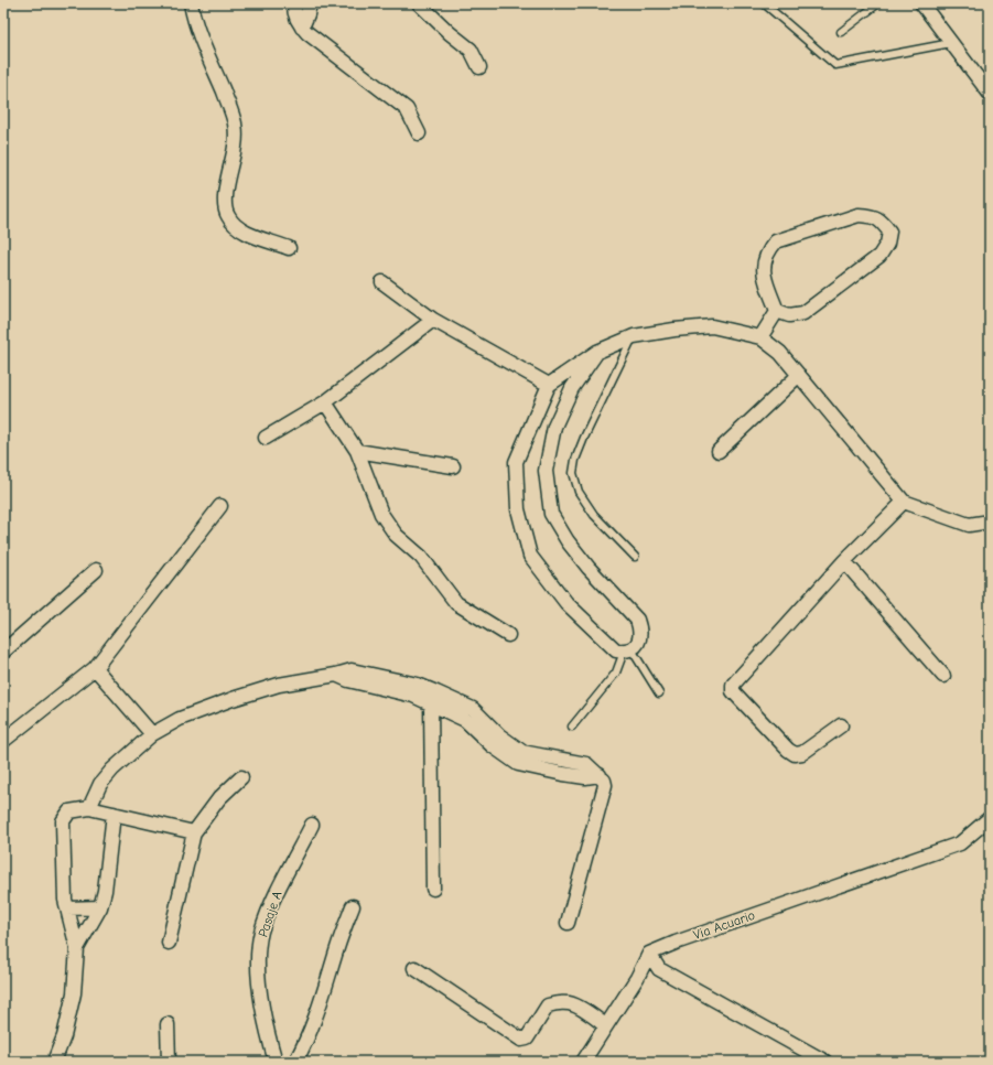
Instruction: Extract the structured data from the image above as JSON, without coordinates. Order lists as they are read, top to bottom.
{
  "streets": {
    "street": ["Pasaje A", "Via Acuario"]
  }
}
